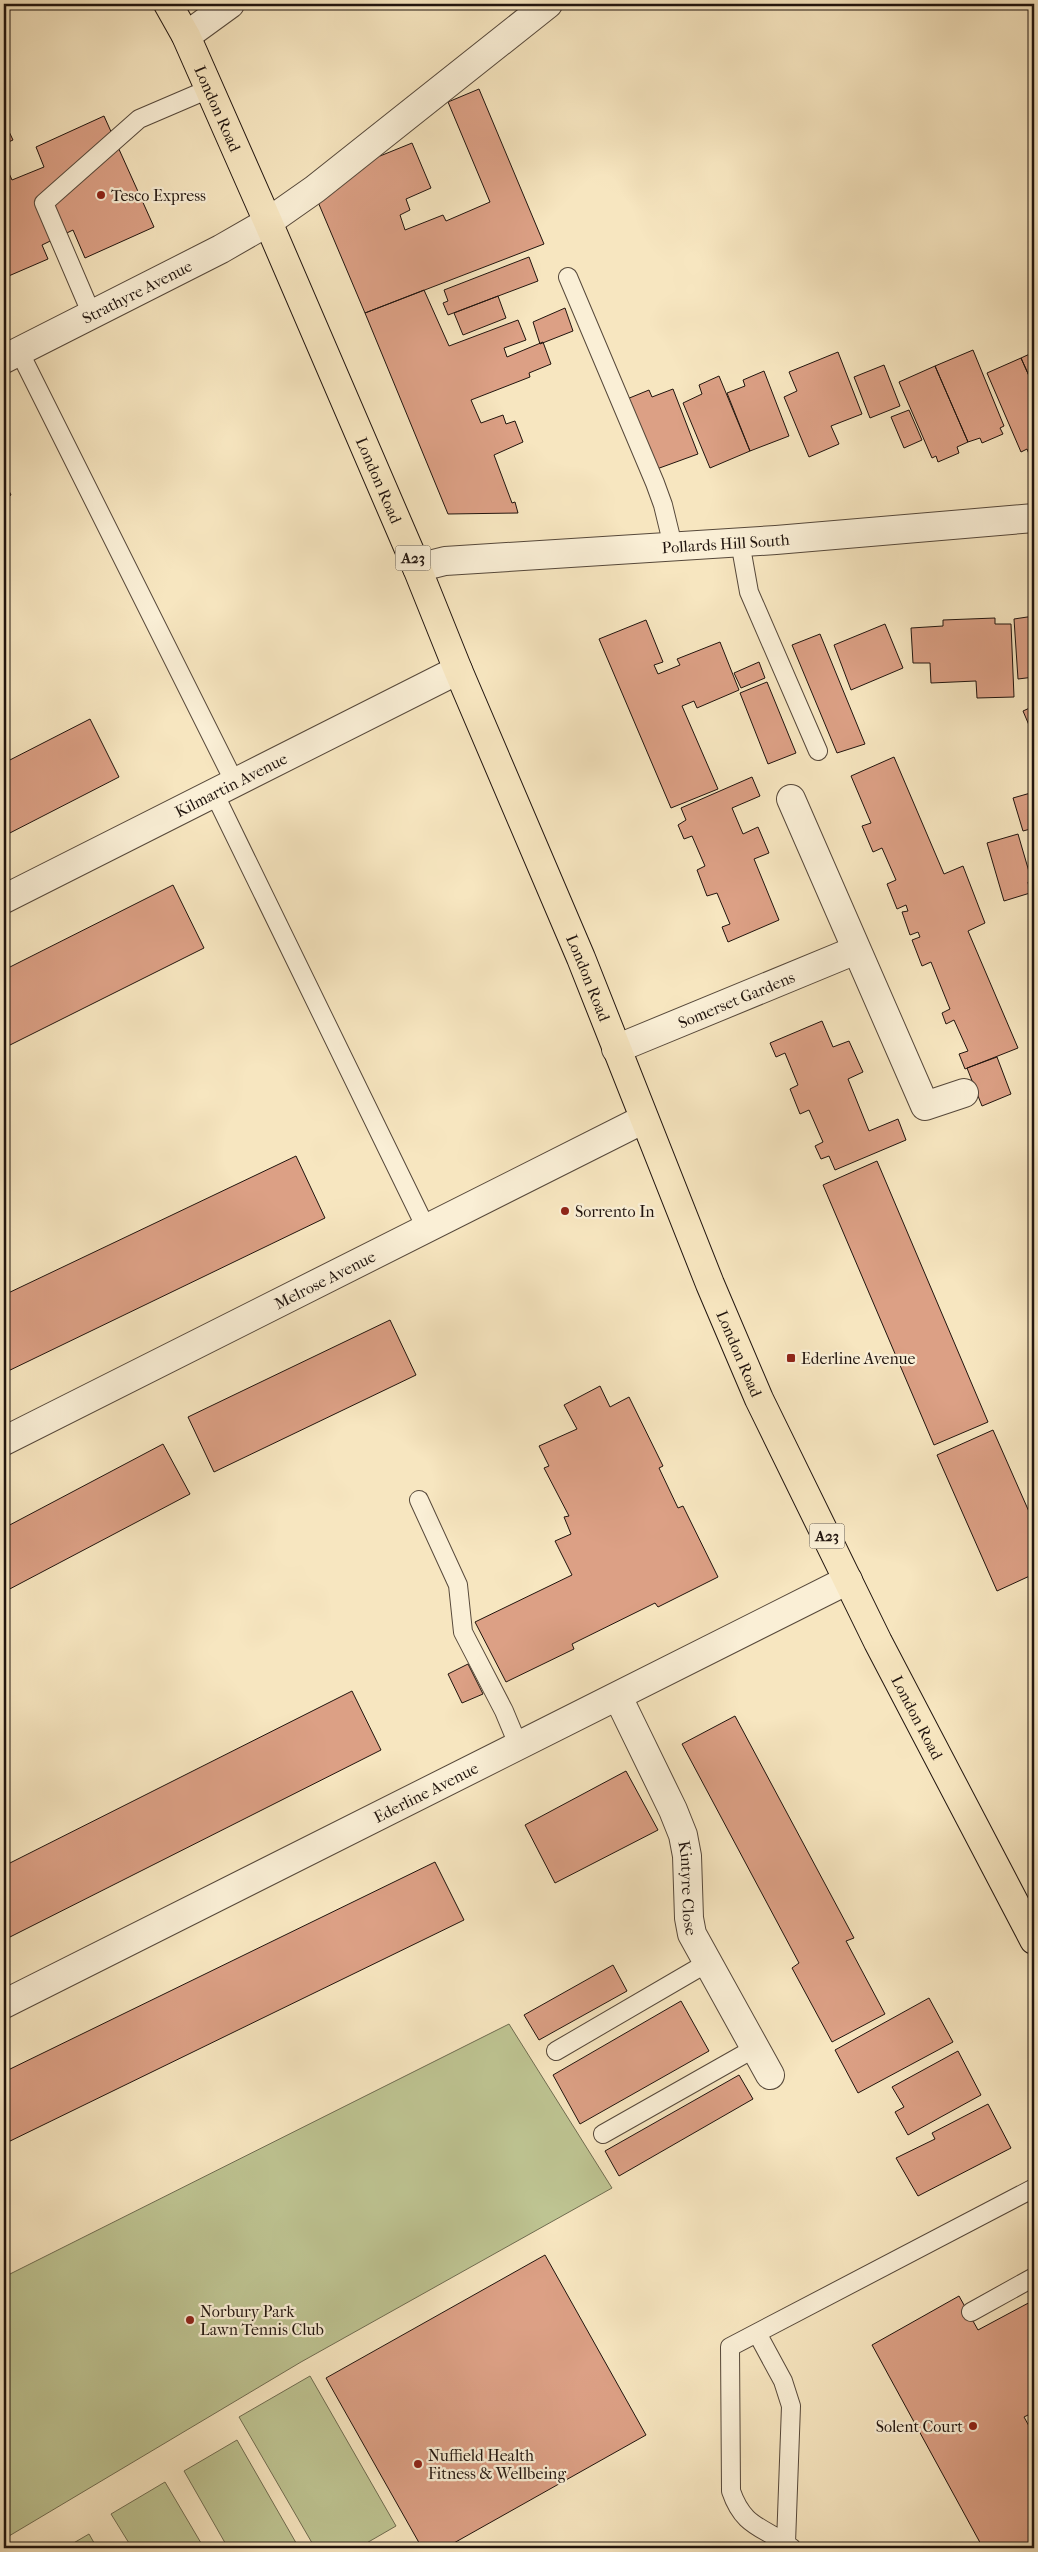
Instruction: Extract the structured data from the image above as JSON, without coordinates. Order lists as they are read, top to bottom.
{
  "streets": {
    "highway": ["London Road", "A23"],
    "street": [
      "Strathyre Avenue",
      "Pollards Hill South",
      "Kilmartin Avenue",
      "Somerset Gardens",
      "Melrose Avenue",
      "Ederline Avenue",
      "Kintyre Close"
    ]
  },
  "crossings": [
    ["London Road", "Strathyre Avenue"],
    ["London Road", "Pollards Hill South"],
    ["London Road", "Kilmartin Avenue"],
    ["London Road", "Somerset Gardens"],
    ["London Road", "Melrose Avenue"],
    ["London Road", "Ederline Avenue"],
    ["Ederline Avenue", "Kintyre Close"]
  ],
  "places": {
    "other": [
      "Tesco Express",
      "Sorrento In",
      "Norbury Park Lawn Tennis Club",
      "Solent Court",
      "Nuffield Health Fitness & Wellbeing"
    ],
    "transit": ["Ederline Avenue"]
  }
}
